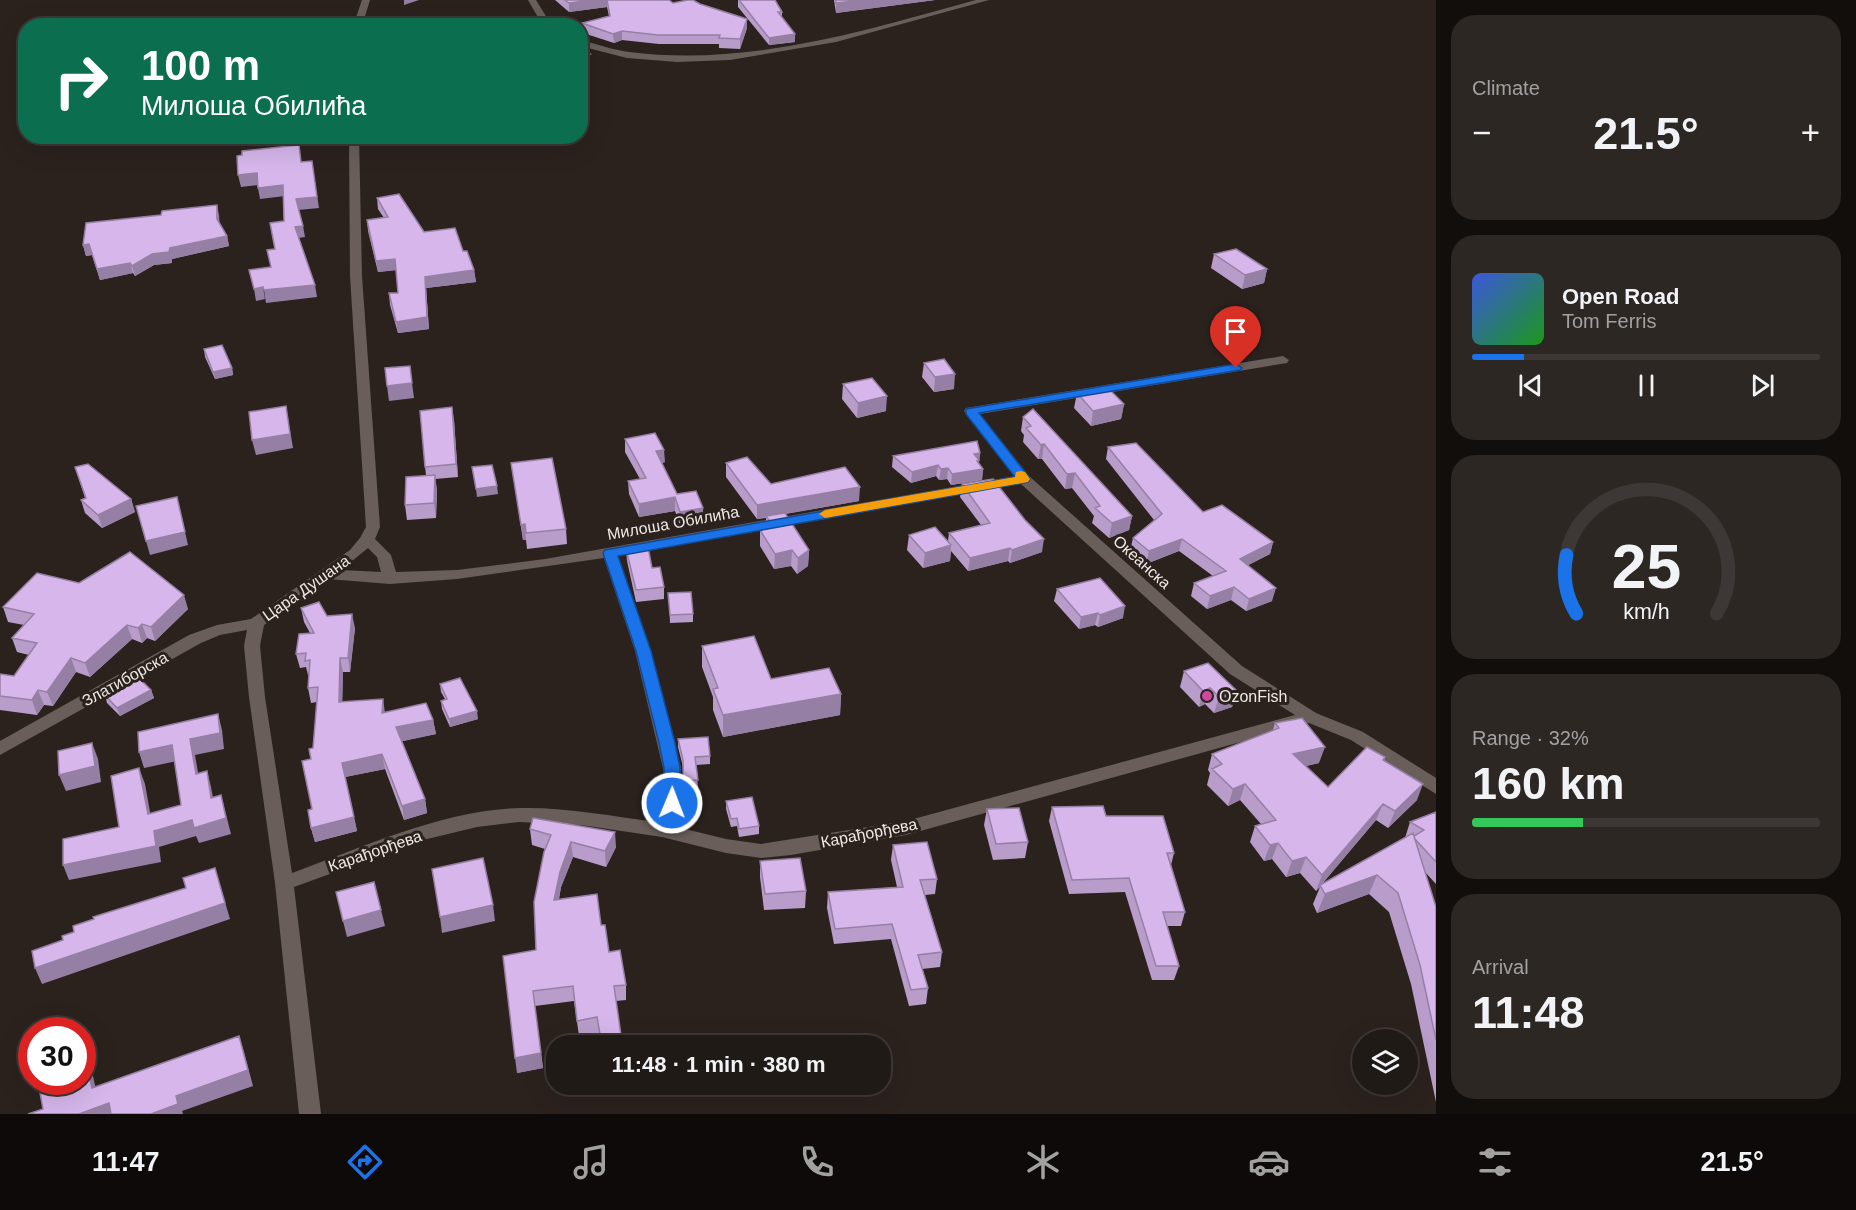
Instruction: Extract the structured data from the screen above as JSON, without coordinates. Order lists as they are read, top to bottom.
{
  "streets": {
    "street": [
      "Милоша Обилића",
      "Океанска",
      "Цара Душана",
      "Златиборска",
      "Карађорђева"
    ]
  },
  "crossings": [
    ["Милоша Обилића", "Океанска"],
    ["Милоша Обилића", "Цара Душана"],
    ["Океанска", "Карађорђева"],
    ["Цара Душана", "Златиборска"],
    ["Цара Душана", "Карађорђева"]
  ],
  "places": ["OzonFish"],
  "page": {
    "tile": [
      "Climate",
      ["Range · 32%", "160 km"],
      ["Arrival", "11:48"]
    ],
    "turn": ["100 m", "Милоша Обилића"],
    "heat": ["−", "21.5°", "+"],
    "song": ["Open Road", "Tom Ferris"],
    "limit": "30",
    "trip": "11:48 · 1 min · 380 m",
    "tabs": ["11:47", "21.5°"],
    "gauge": ["25", "km/h"]
  }
}
